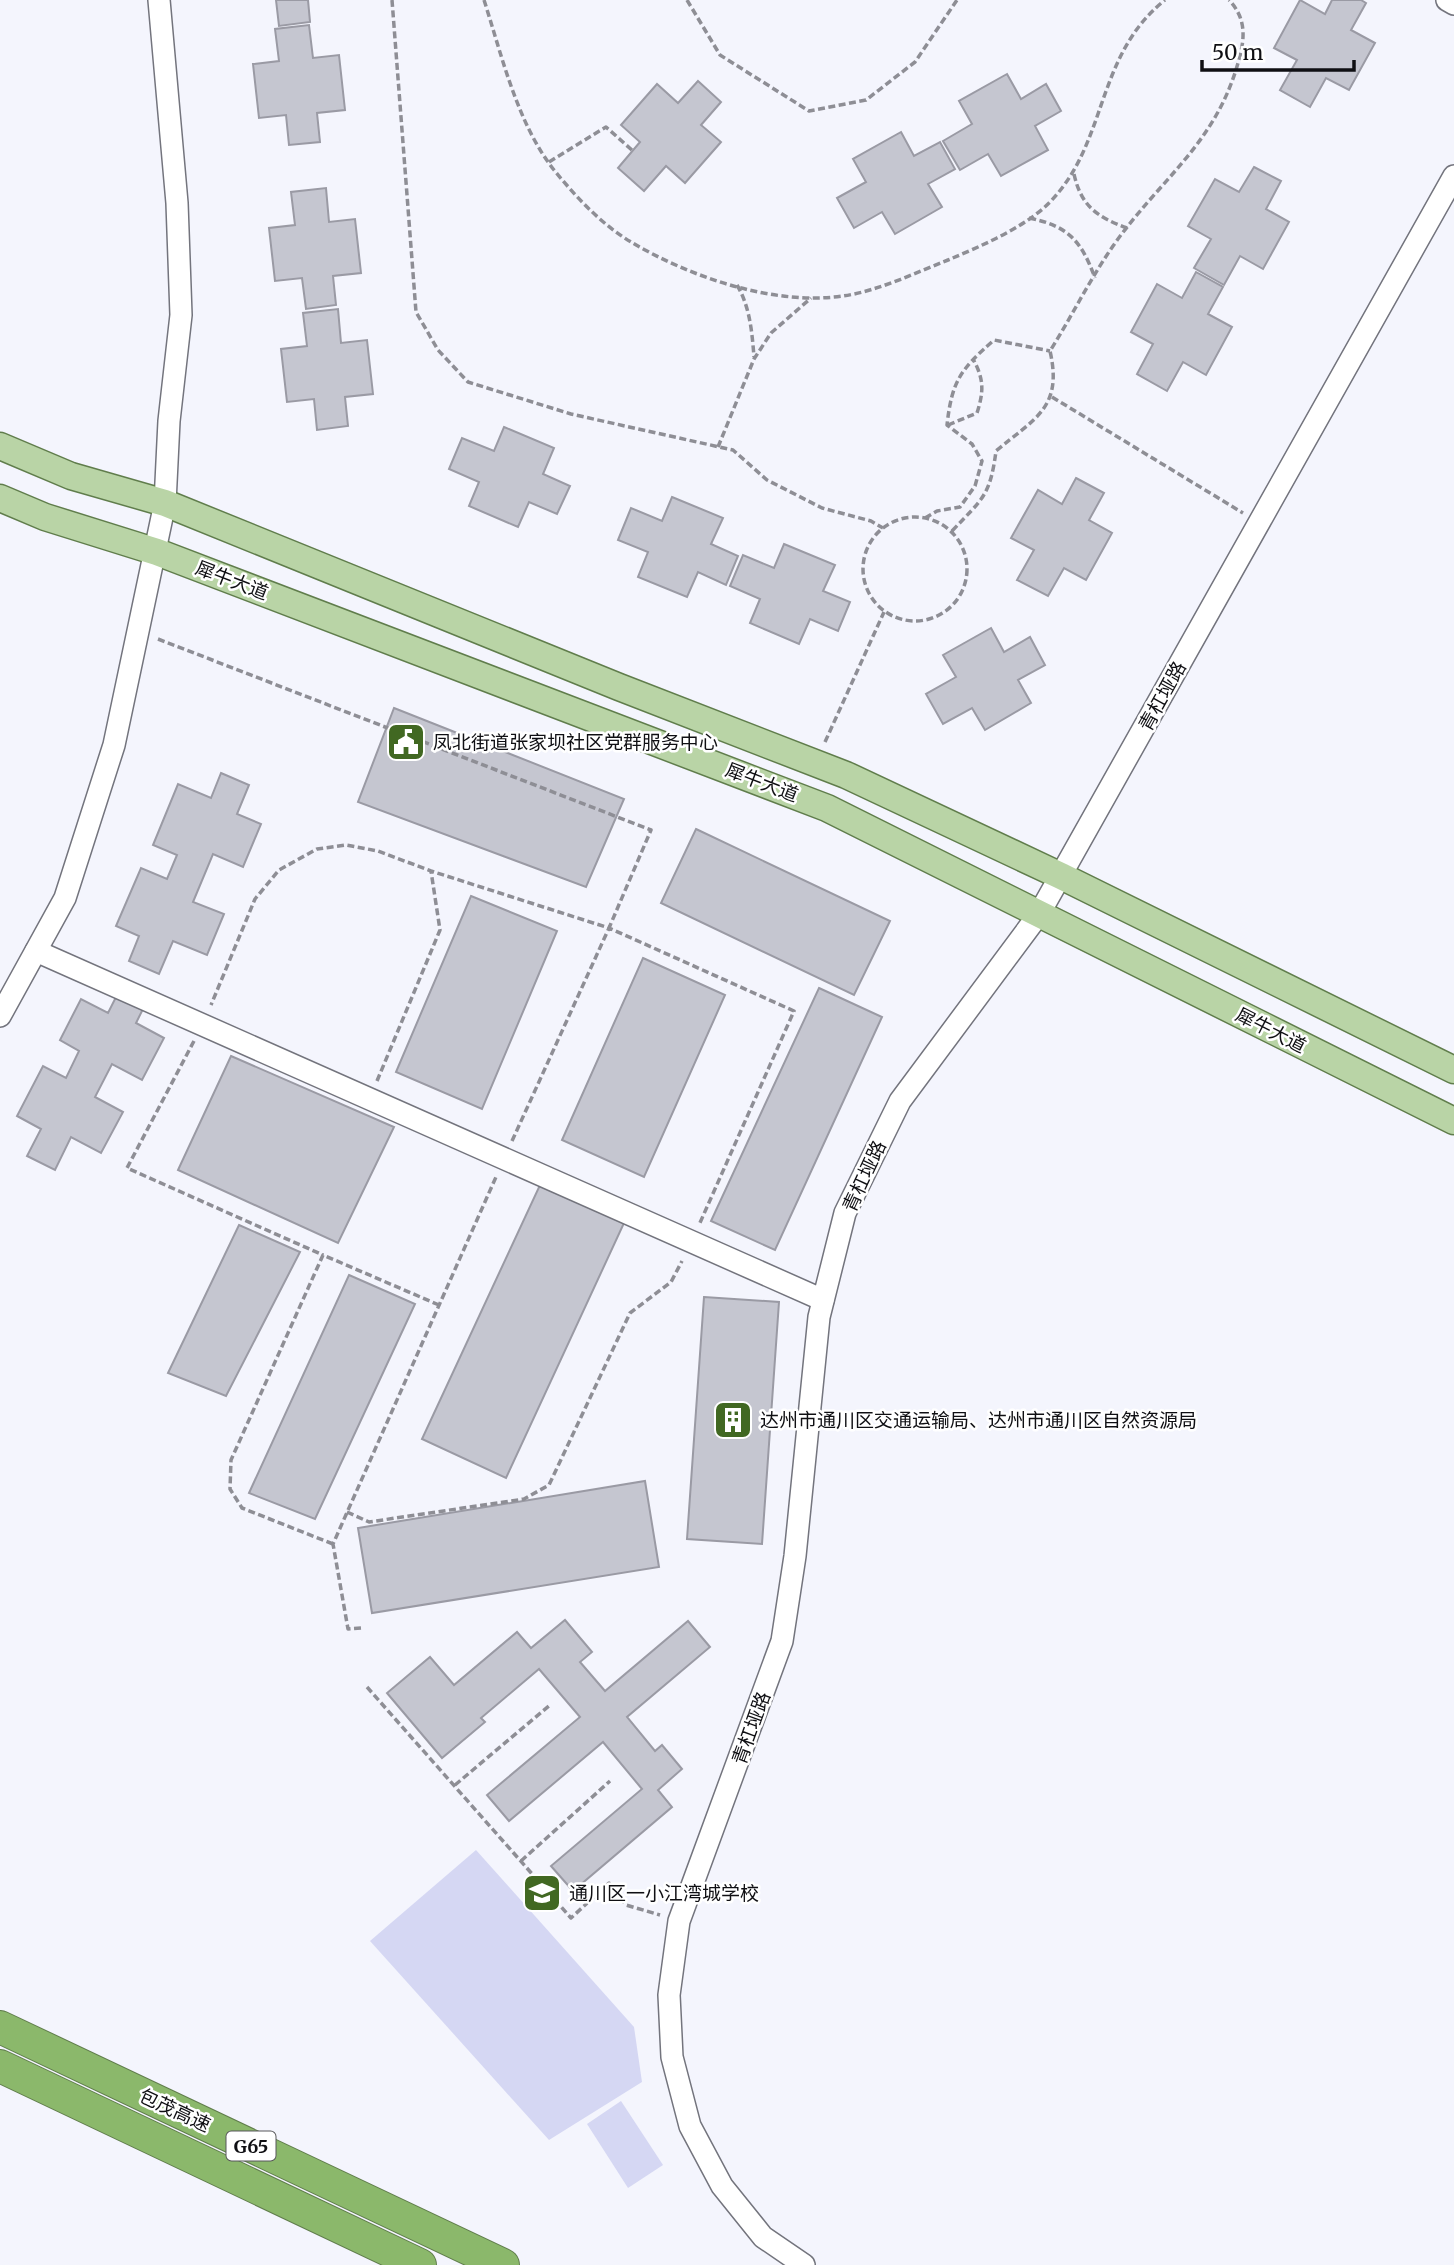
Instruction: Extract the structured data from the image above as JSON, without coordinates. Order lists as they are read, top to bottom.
{
  "streets": {
    "highway": ["包茂高速", "G65"],
    "main road": ["犀牛大道"],
    "street": ["青杠垭路"]
  },
  "crossings": [
    ["犀牛大道", "青杠垭路"]
  ],
  "places": {
    "public building": ["凤北街道张家坝社区党群服务中心"],
    "building": ["达州市通川区交通运输局、达州市通川区自然资源局"],
    "school or university": ["通川区一小江湾城学校"]
  },
  "scale_bar": "50 m"
}
